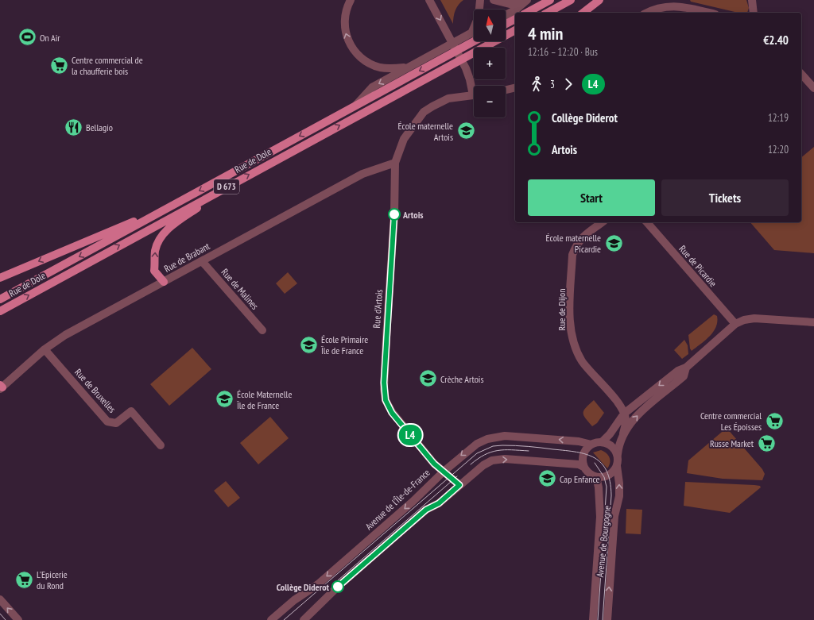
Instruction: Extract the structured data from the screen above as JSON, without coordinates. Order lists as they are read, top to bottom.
{
  "streets": {
    "main road": ["Rue de Dole", "D 673"],
    "street": [
      "Rue de Brabant",
      "Rue de Picardie",
      "Rue de Malines",
      "Rue d'Artois",
      "Rue de Dijon",
      "Rue de Bruxelles",
      "Avenue de l’Île-de-France",
      "Avenue de Bourgogne"
    ]
  },
  "crossings": [
    ["Rue de Brabant", "Rue de Malines"],
    ["Rue de Brabant", "Rue d'Artois"],
    ["Rue de Brabant", "Rue de Bruxelles"],
    ["Rue d'Artois", "Avenue de l’Île-de-France"],
    ["Avenue de l’Île-de-France", "Avenue de Bourgogne"]
  ],
  "places": {
    "sports": ["On Air"],
    "supermarket": [
      "Centre commercial de la chaufferie bois",
      "Centre commercial Les Époisses",
      "Russe Market",
      "L'Epicerie du Rond"
    ],
    "restaurant": ["Bellagio"],
    "school or university": [
      "École maternelle Artois",
      "École maternelle Picardie",
      "École Primaire Île de France",
      "Crèche Artois",
      "École Maternelle Île de France",
      "Cap Enfance"
    ],
    "other": ["Artois", "Collège Diderot"]
  },
  "lines": ["bus line L4"],
  "north": "top",
  "page": {
    "on_map": "L4",
    "map_buttons": ["+", "−"],
    "heading": ["4 min", "12:16 – 12:20 · Bus", "€2.40"],
    "legs": ["3", "L4"],
    "list": [
      {
        "name": "Collège Diderot",
        "value": "12:19"
      },
      {
        "name": "Artois",
        "value": "12:20"
      }
    ],
    "buttons": ["Start", "Tickets"]
  }
}
